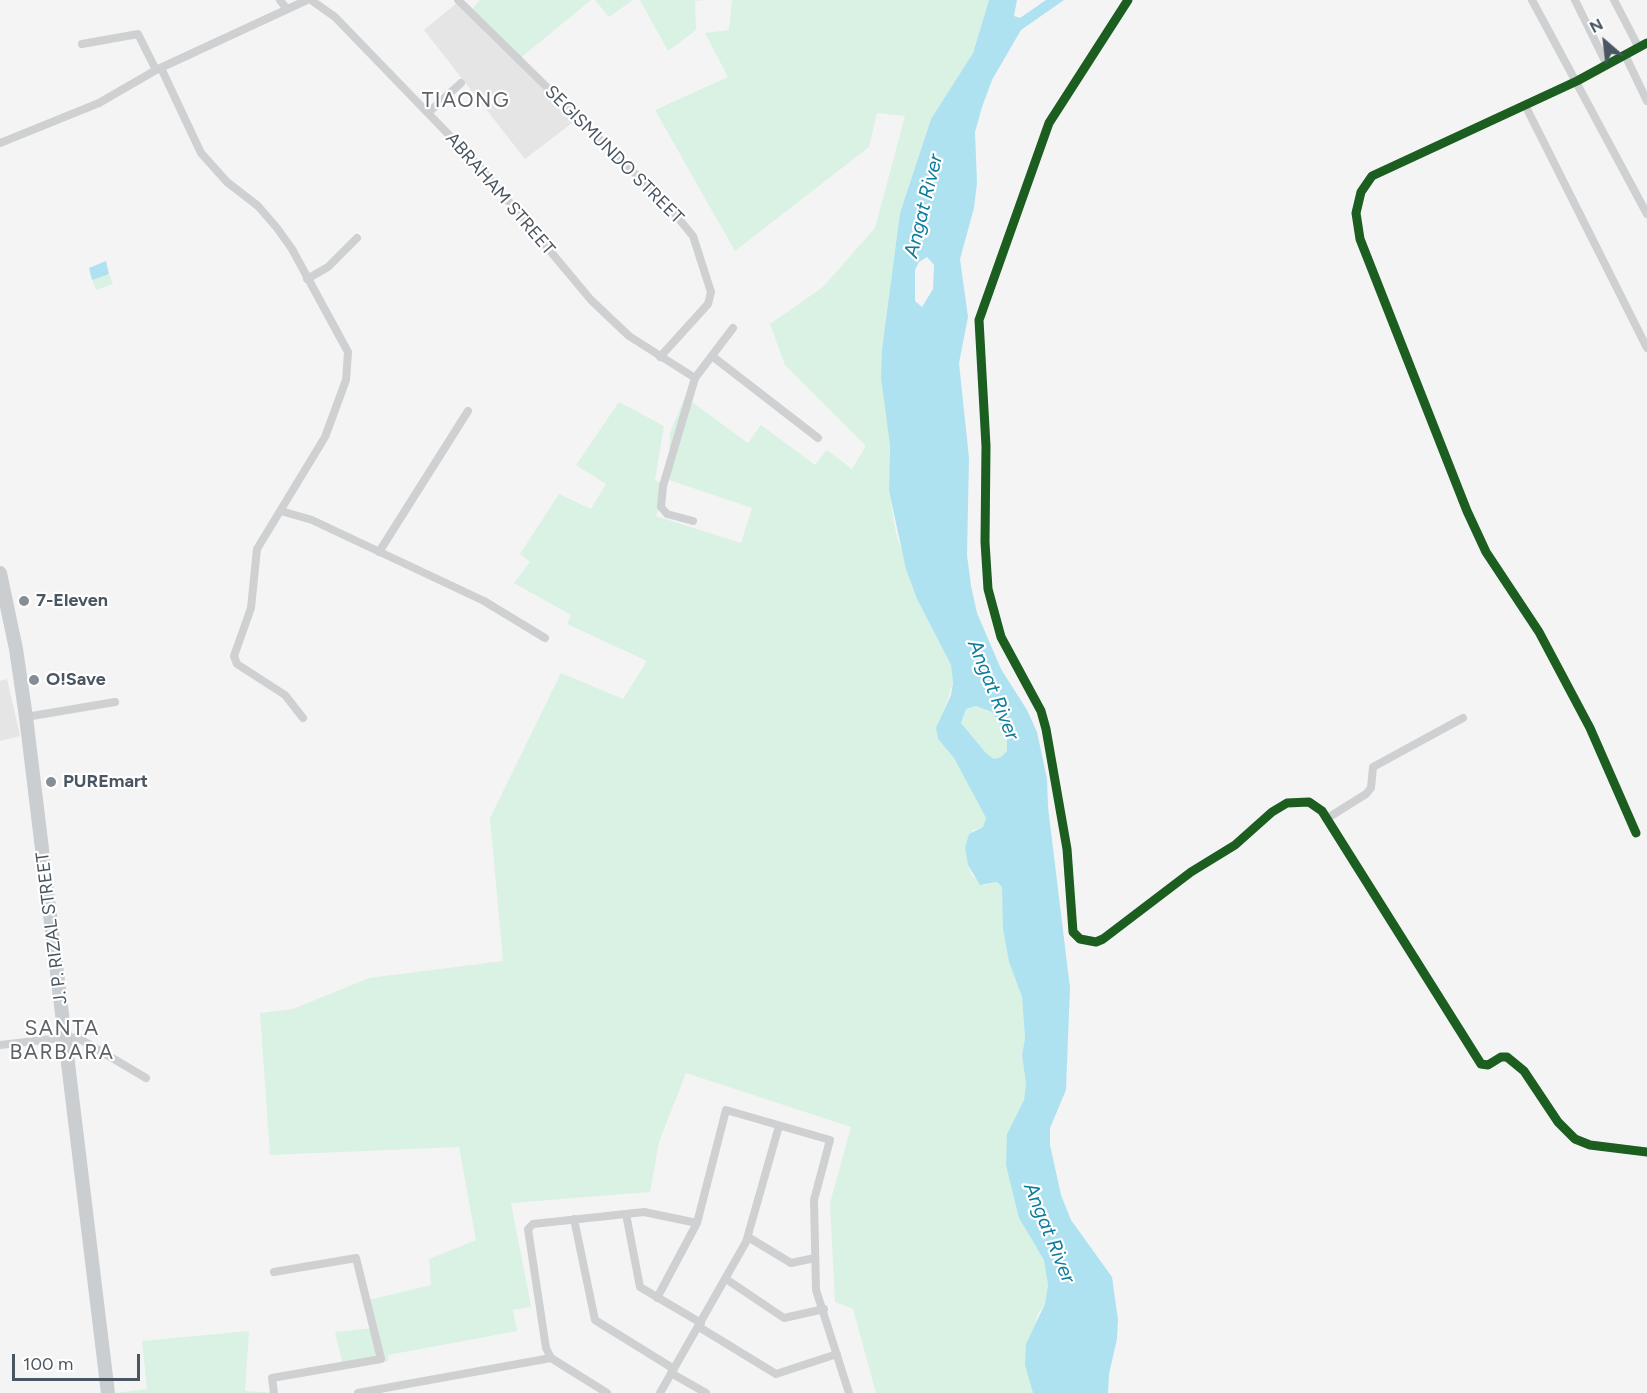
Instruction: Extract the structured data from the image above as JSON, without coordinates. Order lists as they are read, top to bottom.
{
  "streets": {
    "main road": ["J. P. RIZAL STREET"],
    "street": ["SEGISMUNDO STREET", "ABRAHAM STREET"]
  },
  "crossings": [
    ["SEGISMUNDO STREET", "ABRAHAM STREET"]
  ],
  "districts": ["TIAONG", "SANTA BARBARA"],
  "water": ["Angat River"],
  "places": ["7-Eleven", "O!Save", "PUREmart"],
  "scale_bar": "100 m",
  "north": "top left"
}
